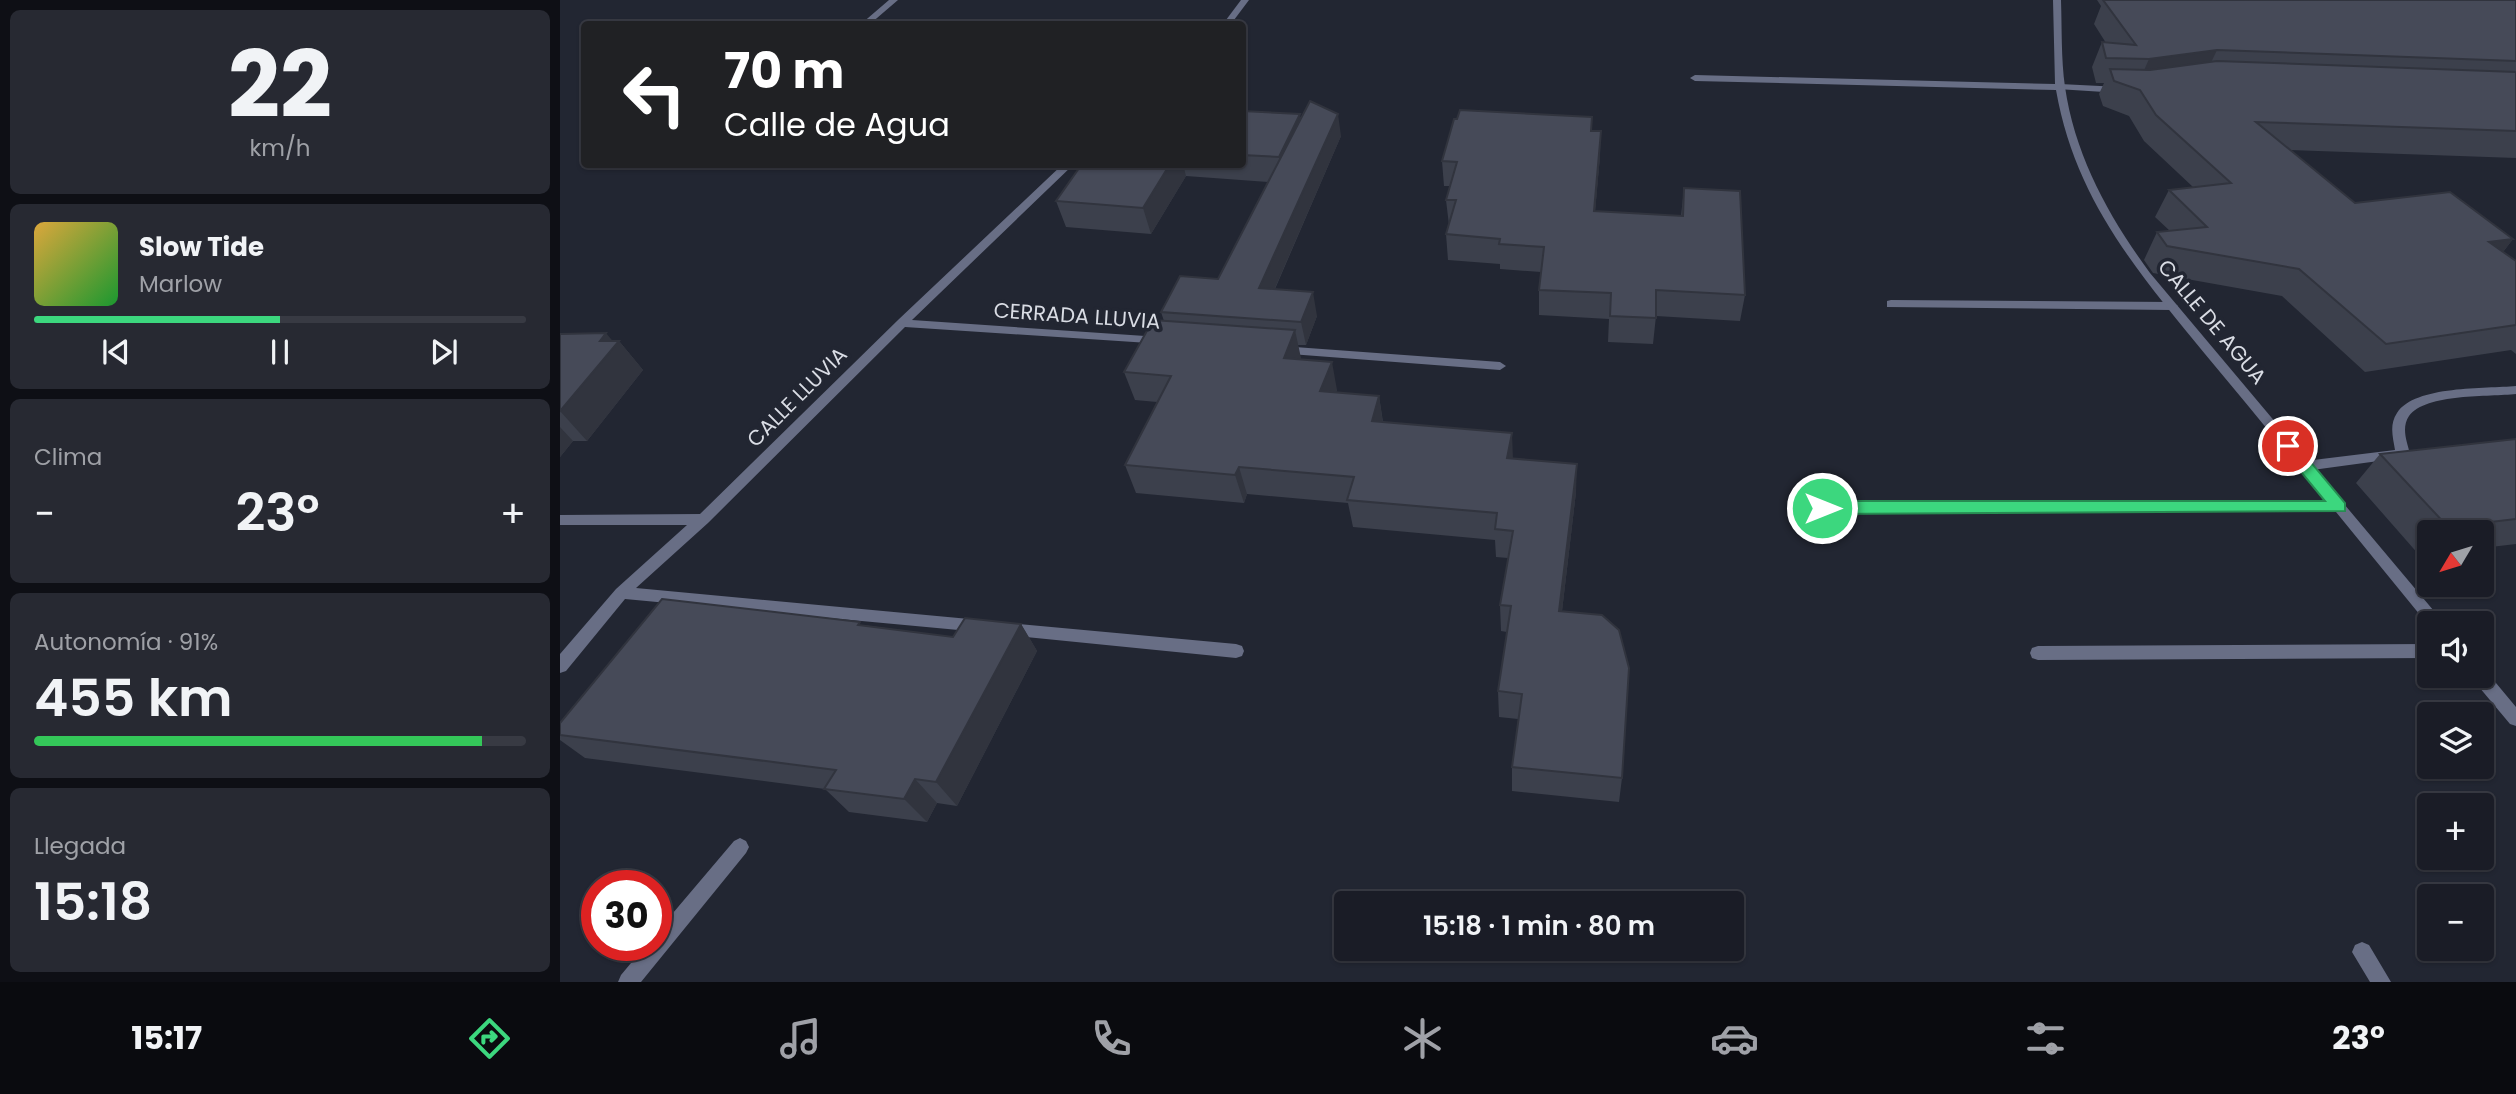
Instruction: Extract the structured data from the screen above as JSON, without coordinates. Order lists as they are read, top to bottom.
{
  "streets": {
    "street": ["CERRADA LLUVIA", "CALLE DE AGUA", "CALLE LLUVIA"]
  },
  "crossings": [
    ["CERRADA LLUVIA", "CALLE LLUVIA"]
  ],
  "north": "bottom left",
  "page": {
    "tile": [
      ["22", "km/h"],
      "Clima",
      ["Autonomía · 91%", "455 km"],
      ["Llegada", "15:18"]
    ],
    "turn": ["70 m", "Calle de Agua"],
    "song": ["Slow Tide", "Marlow"],
    "heat": ["−", "23°", "+"],
    "map_buttons": ["+", "−"],
    "limit": "30",
    "trip": "15:18 · 1 min · 80 m",
    "tabs": ["15:17", "23°"]
  }
}
